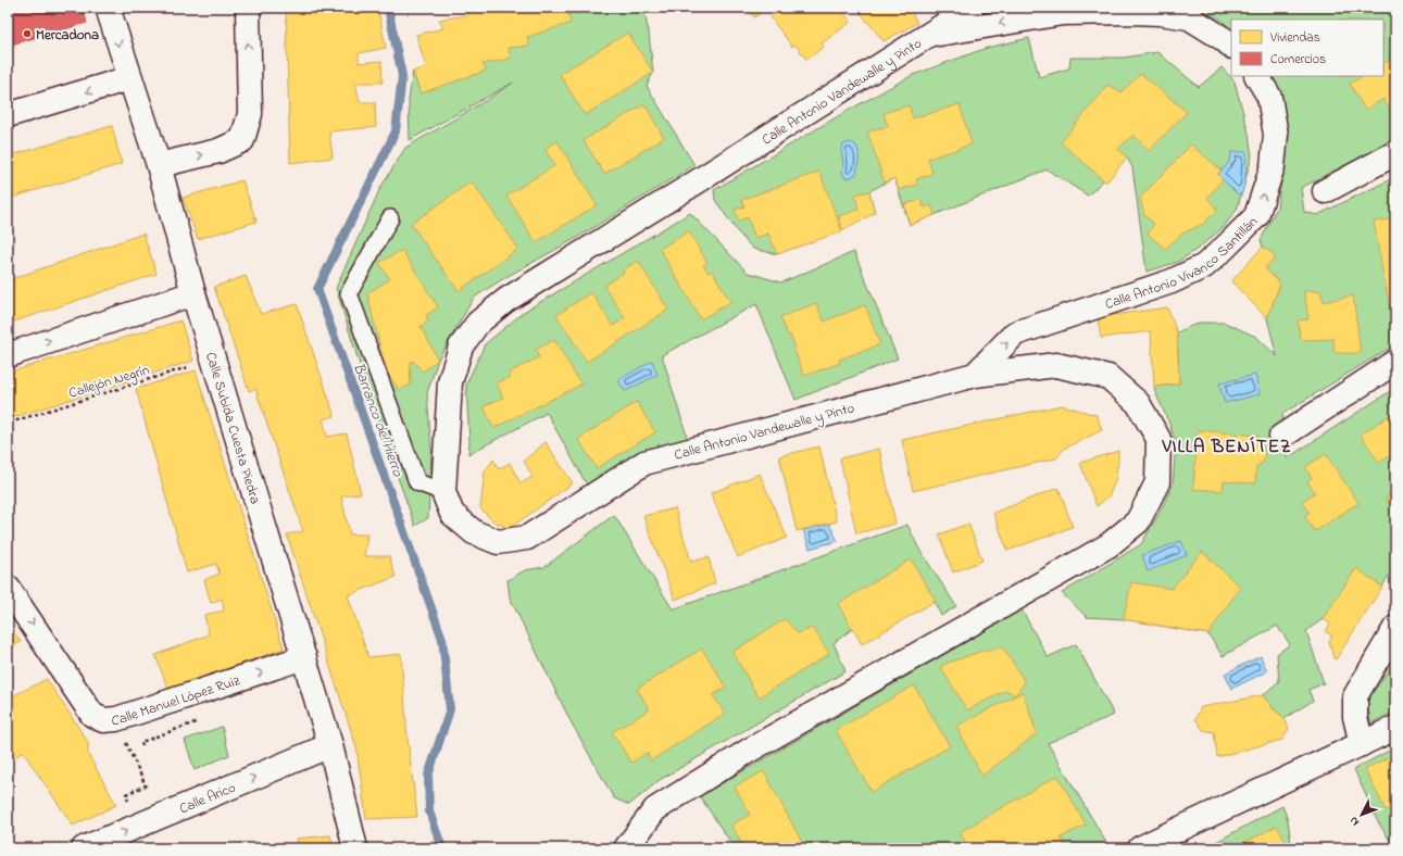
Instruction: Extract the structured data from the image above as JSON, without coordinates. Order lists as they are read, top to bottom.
{
  "streets": {
    "street": [
      "Calle Antonio Vandewalle y Pinto",
      "Calle Antonio Vivanco Santillán",
      "Calle Subida Cuesta Piedra",
      "Calle Manuel López Ruiz",
      "Calle Arico"
    ],
    "path": ["Callejón Negrín"]
  },
  "crossings": [
    ["Calle Antonio Vandewalle y Pinto", "Calle Antonio Vivanco Santillán"],
    ["Callejón Negrín", "Calle Subida Cuesta Piedra"],
    ["Calle Subida Cuesta Piedra", "Calle Manuel López Ruiz"],
    ["Calle Subida Cuesta Piedra", "Calle Arico"]
  ],
  "one_way": ["Calle Manuel López Ruiz", "Calle Arico"],
  "districts": ["VILLA BENÍTEZ"],
  "water": ["Barranco del Hierro"],
  "places": ["Mercadona"],
  "legend": ["Viviendas", "Comercios"],
  "north": "bottom left"
}
